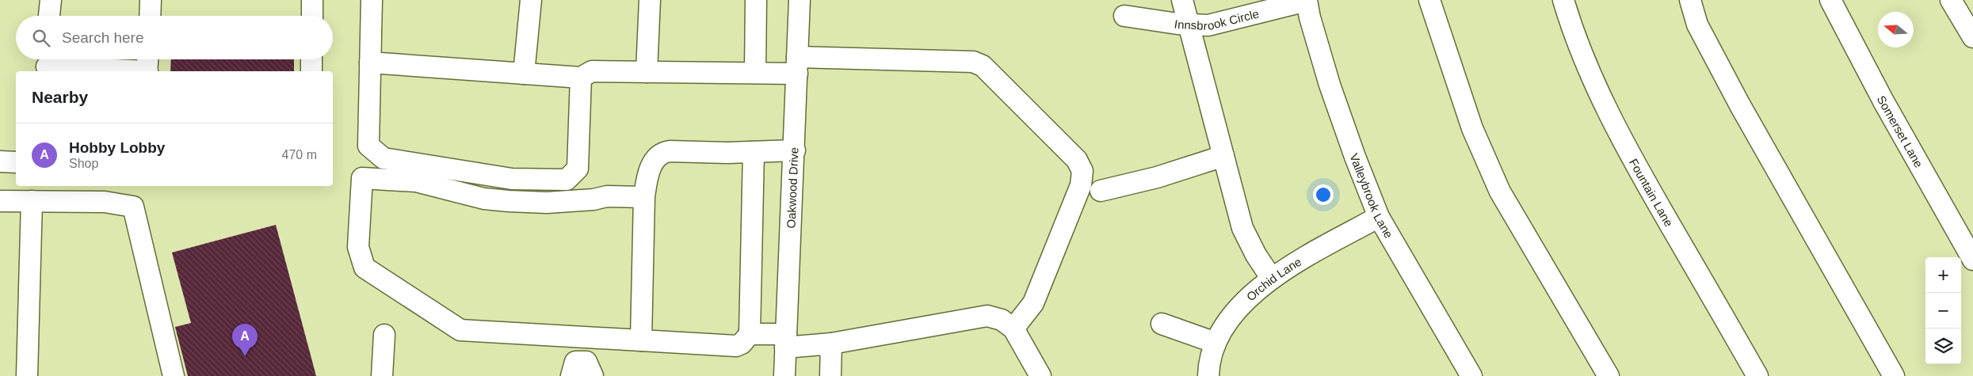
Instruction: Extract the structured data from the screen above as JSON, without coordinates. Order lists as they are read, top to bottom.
{
  "streets": {
    "street": [
      "Innsbrook Circle",
      "Somerset Lane",
      "Oakwood Drive",
      "Fountain Lane",
      "Valleybrook Lane",
      "Orchid Lane"
    ]
  },
  "crossings": [
    ["Innsbrook Circle", "Valleybrook Lane"],
    ["Valleybrook Lane", "Orchid Lane"]
  ],
  "north": "left",
  "page": {
    "search": "Search here",
    "heading": "Nearby",
    "list": [
      {
        "mark": "A",
        "name": "Hobby Lobby",
        "note": "Shop",
        "value": "470 m"
      }
    ],
    "map_buttons": ["+", "−"],
    "pins": "A"
  }
}
